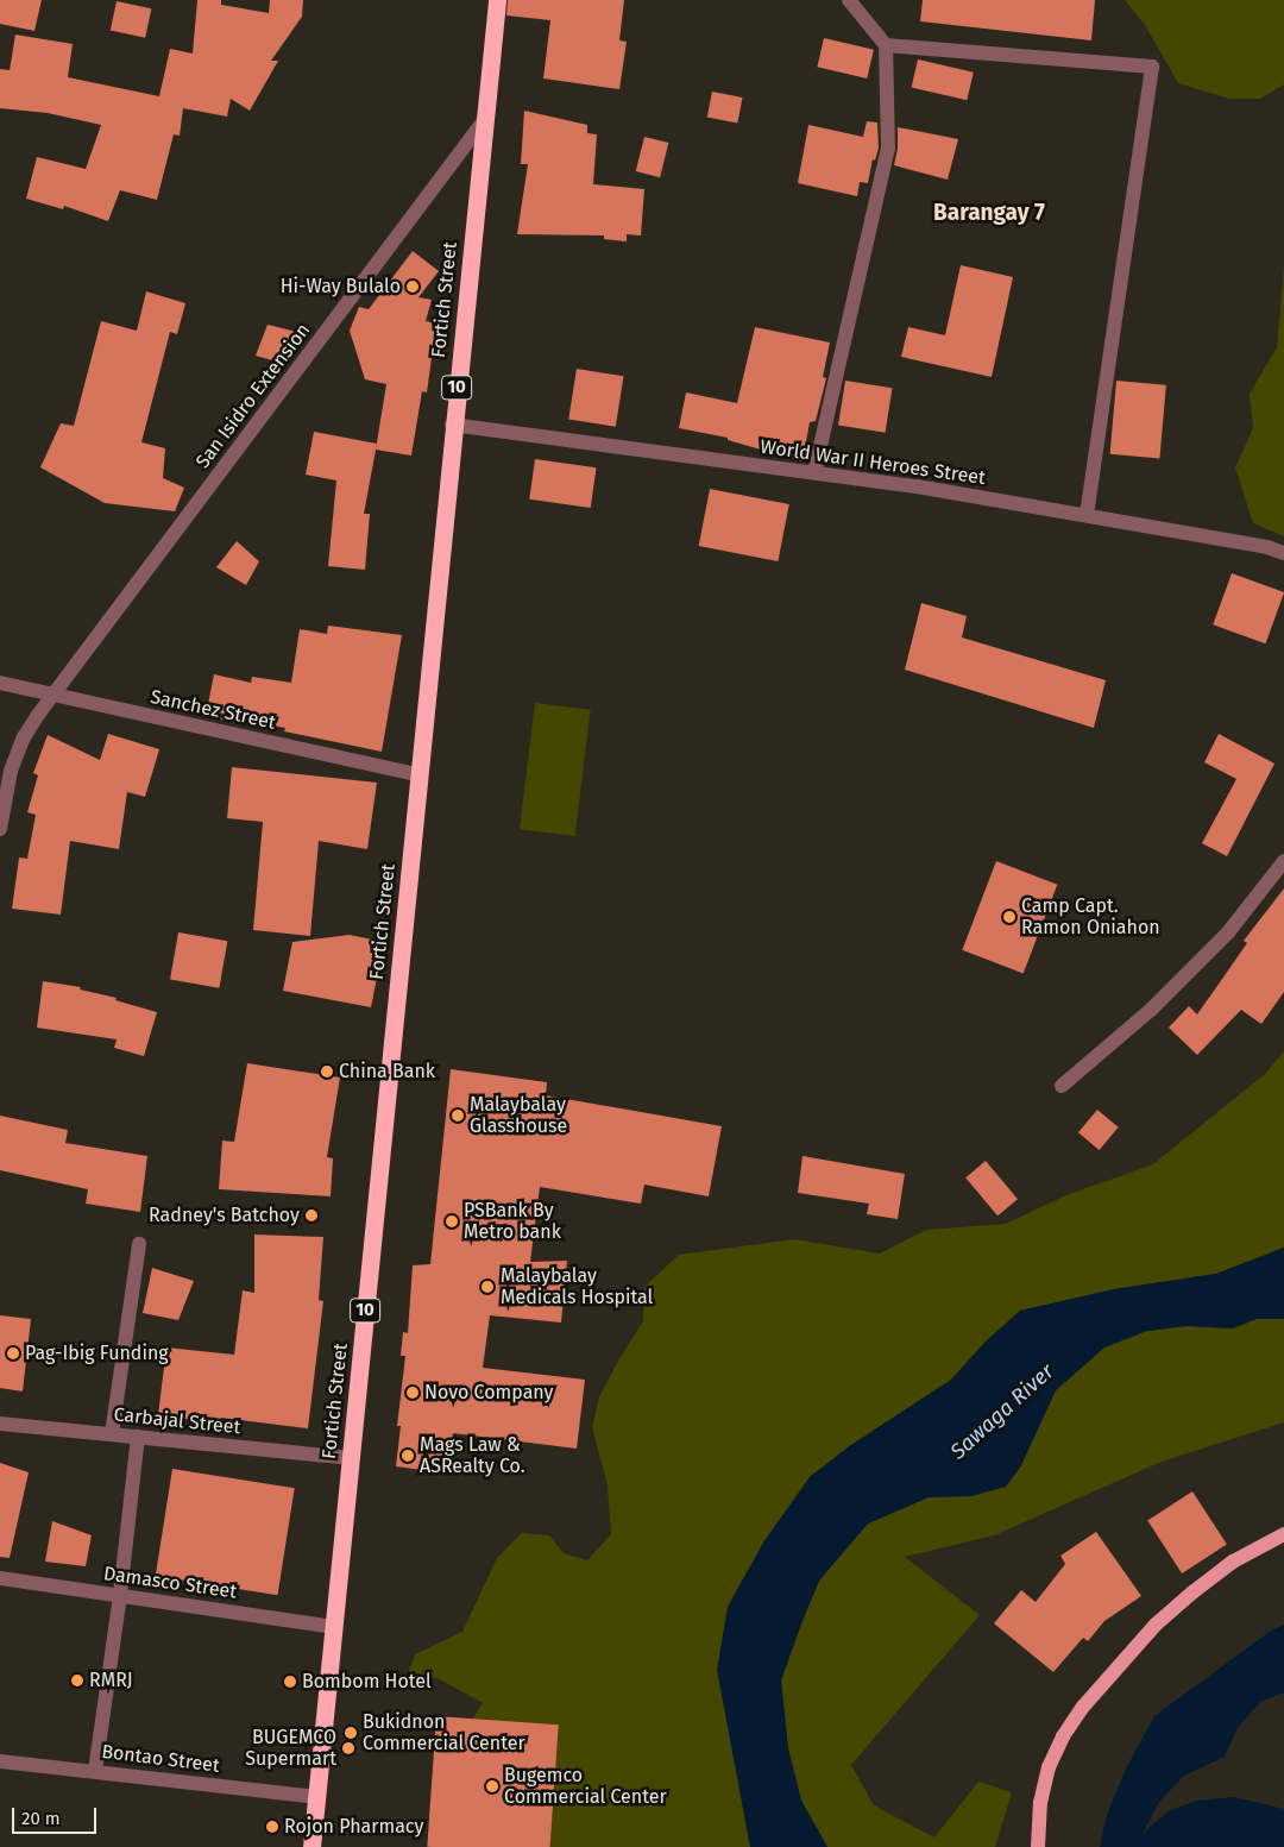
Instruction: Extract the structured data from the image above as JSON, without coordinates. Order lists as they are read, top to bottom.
{
  "streets": {
    "highway": ["Fortich Street", "10"],
    "street": [
      "San Isidro Extension",
      "World War II Heroes Street",
      "Sanchez Street",
      "Carbajal Street",
      "Damasco Street",
      "Bontao Street"
    ]
  },
  "crossings": [
    ["Fortich Street", "San Isidro Extension"],
    ["Fortich Street", "World War II Heroes Street"],
    ["Fortich Street", "Sanchez Street"],
    ["Fortich Street", "Carbajal Street"],
    ["Fortich Street", "Damasco Street"],
    ["Fortich Street", "Bontao Street"],
    ["San Isidro Extension", "Sanchez Street"]
  ],
  "districts": ["Barangay 7"],
  "water": ["Sawaga River"],
  "places": [
    "Hi-Way Bulalo",
    "Camp Capt. Ramon Oniahon",
    "China Bank",
    "Malaybalay Glasshouse",
    "Radney's Batchoy",
    "PSBank By Metro bank",
    "Malaybalay Medicals Hospital",
    "Pag-Ibig Funding",
    "Novo Company",
    "Mags Law & ASRealty Co.",
    "RMRJ",
    "Bombom Hotel",
    "Bukidnon Commercial Center",
    "BUGEMCO Supermart",
    "Bugemco Commercial Center",
    "Rojon Pharmacy"
  ],
  "scale_bar": "20 m"
}
